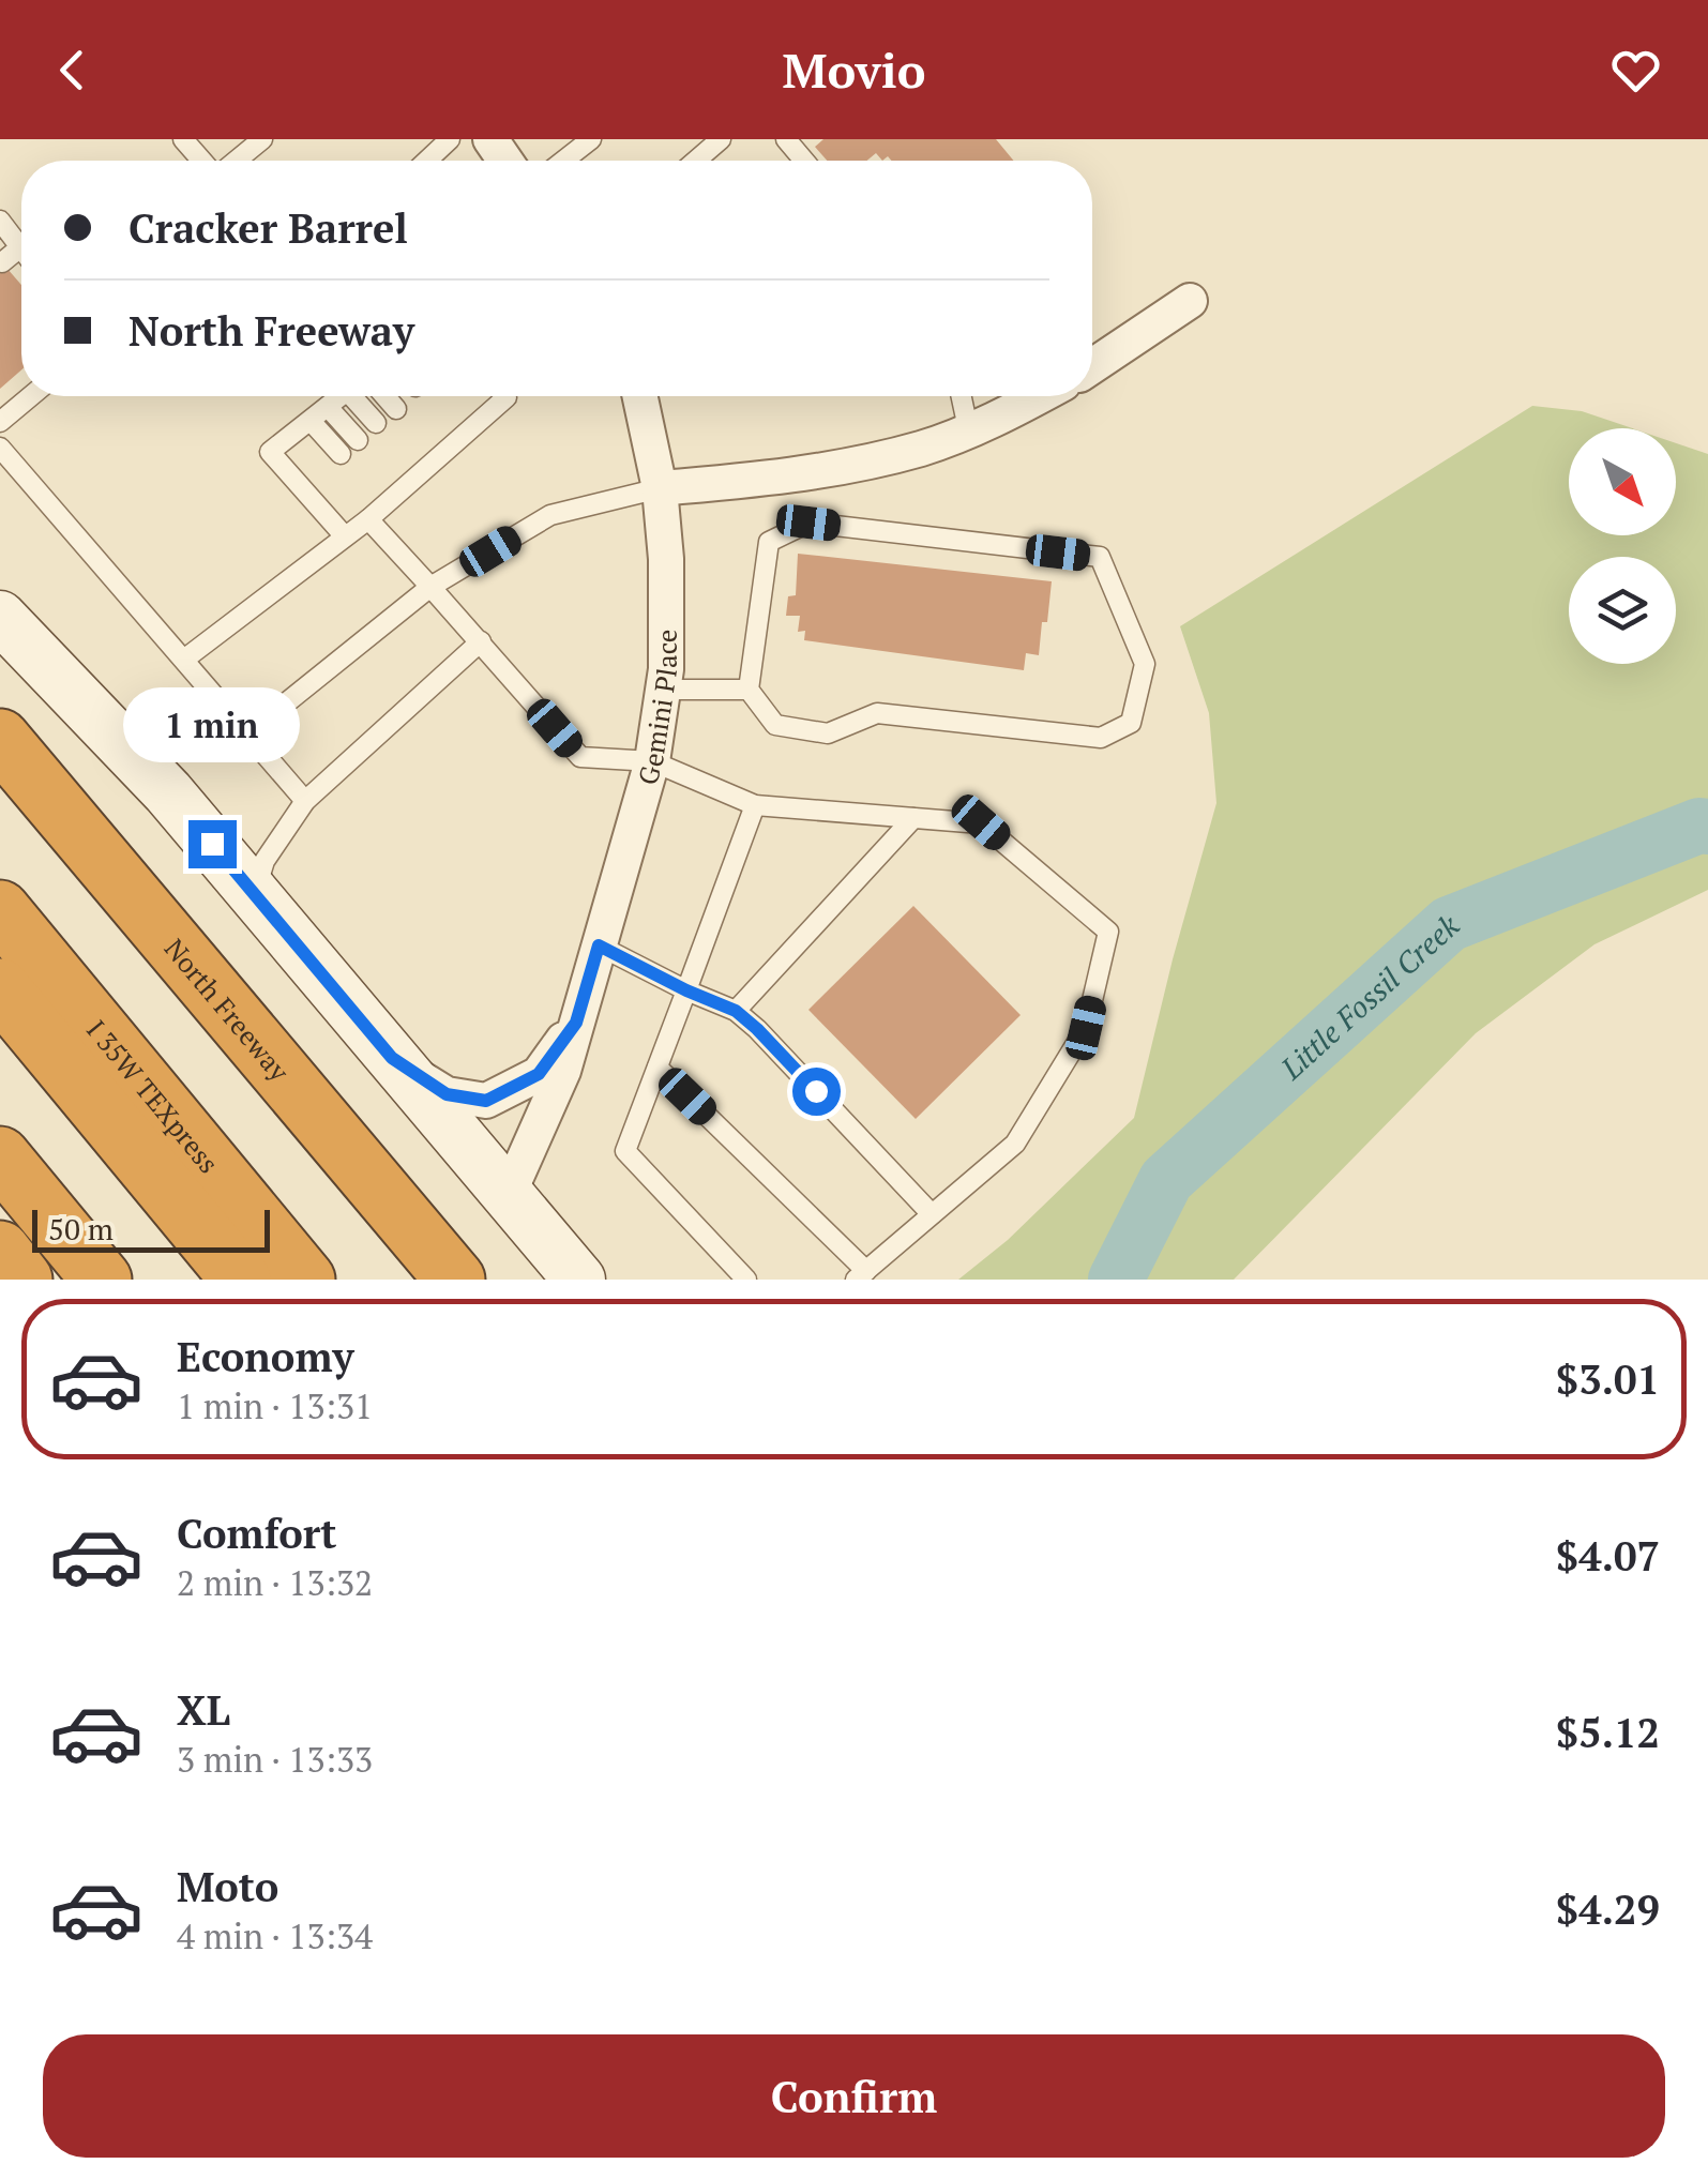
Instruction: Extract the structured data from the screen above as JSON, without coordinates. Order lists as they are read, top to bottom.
{
  "streets": {
    "highway": ["North Freeway", "I 35W TEXpress"],
    "street": ["Gemini Place"]
  },
  "water": ["Little Fossil Creek"],
  "scale_bar": "50 m",
  "north": "bottom right",
  "page": {
    "header": "Movio",
    "banner": ["Cracker Barrel", "North Freeway"],
    "bubble": "1 min",
    "scale": "50 m",
    "list": [
      {
        "name": "Economy",
        "note": "1 min · 13:31",
        "value": "$3.01"
      },
      {
        "name": "Comfort",
        "note": "2 min · 13:32",
        "value": "$4.07"
      },
      {
        "name": "XL",
        "note": "3 min · 13:33",
        "value": "$5.12"
      },
      {
        "name": "Moto",
        "note": "4 min · 13:34",
        "value": "$4.29"
      }
    ],
    "buttons": "Confirm"
  }
}
